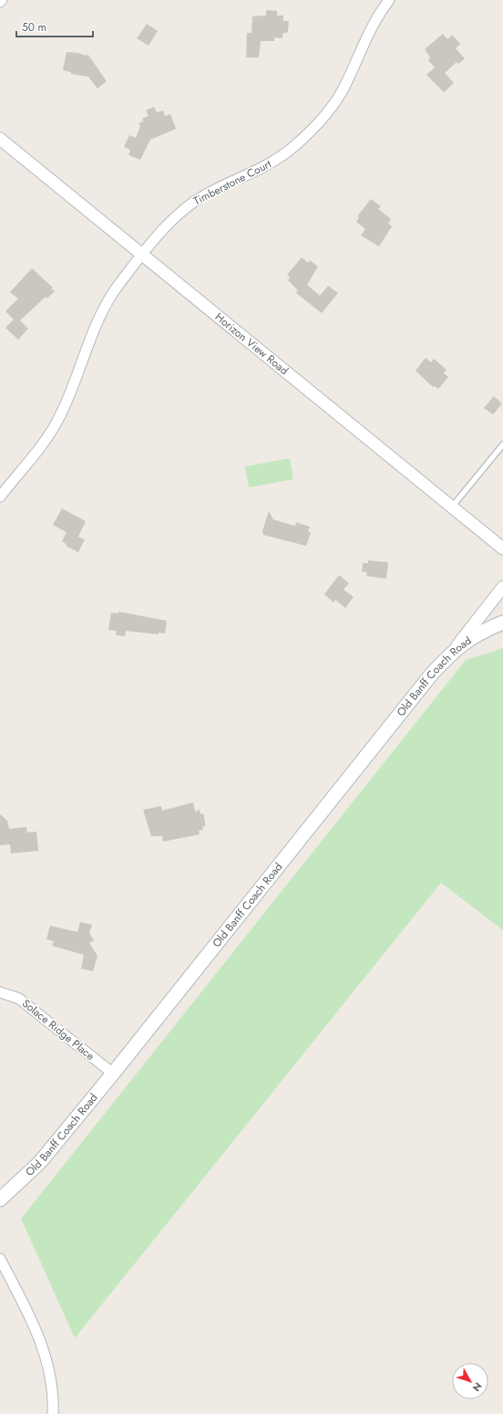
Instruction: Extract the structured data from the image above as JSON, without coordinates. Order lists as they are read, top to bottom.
{
  "streets": {
    "main road": ["Old Banff Coach Road"],
    "street": ["Timberstone Court", "Horizon View Road", "Solace Ridge Place"]
  },
  "crossings": [
    ["Timberstone Court", "Horizon View Road"],
    ["Old Banff Coach Road", "Solace Ridge Place"]
  ],
  "scale_bar": "50 m",
  "north": "bottom right"
}
